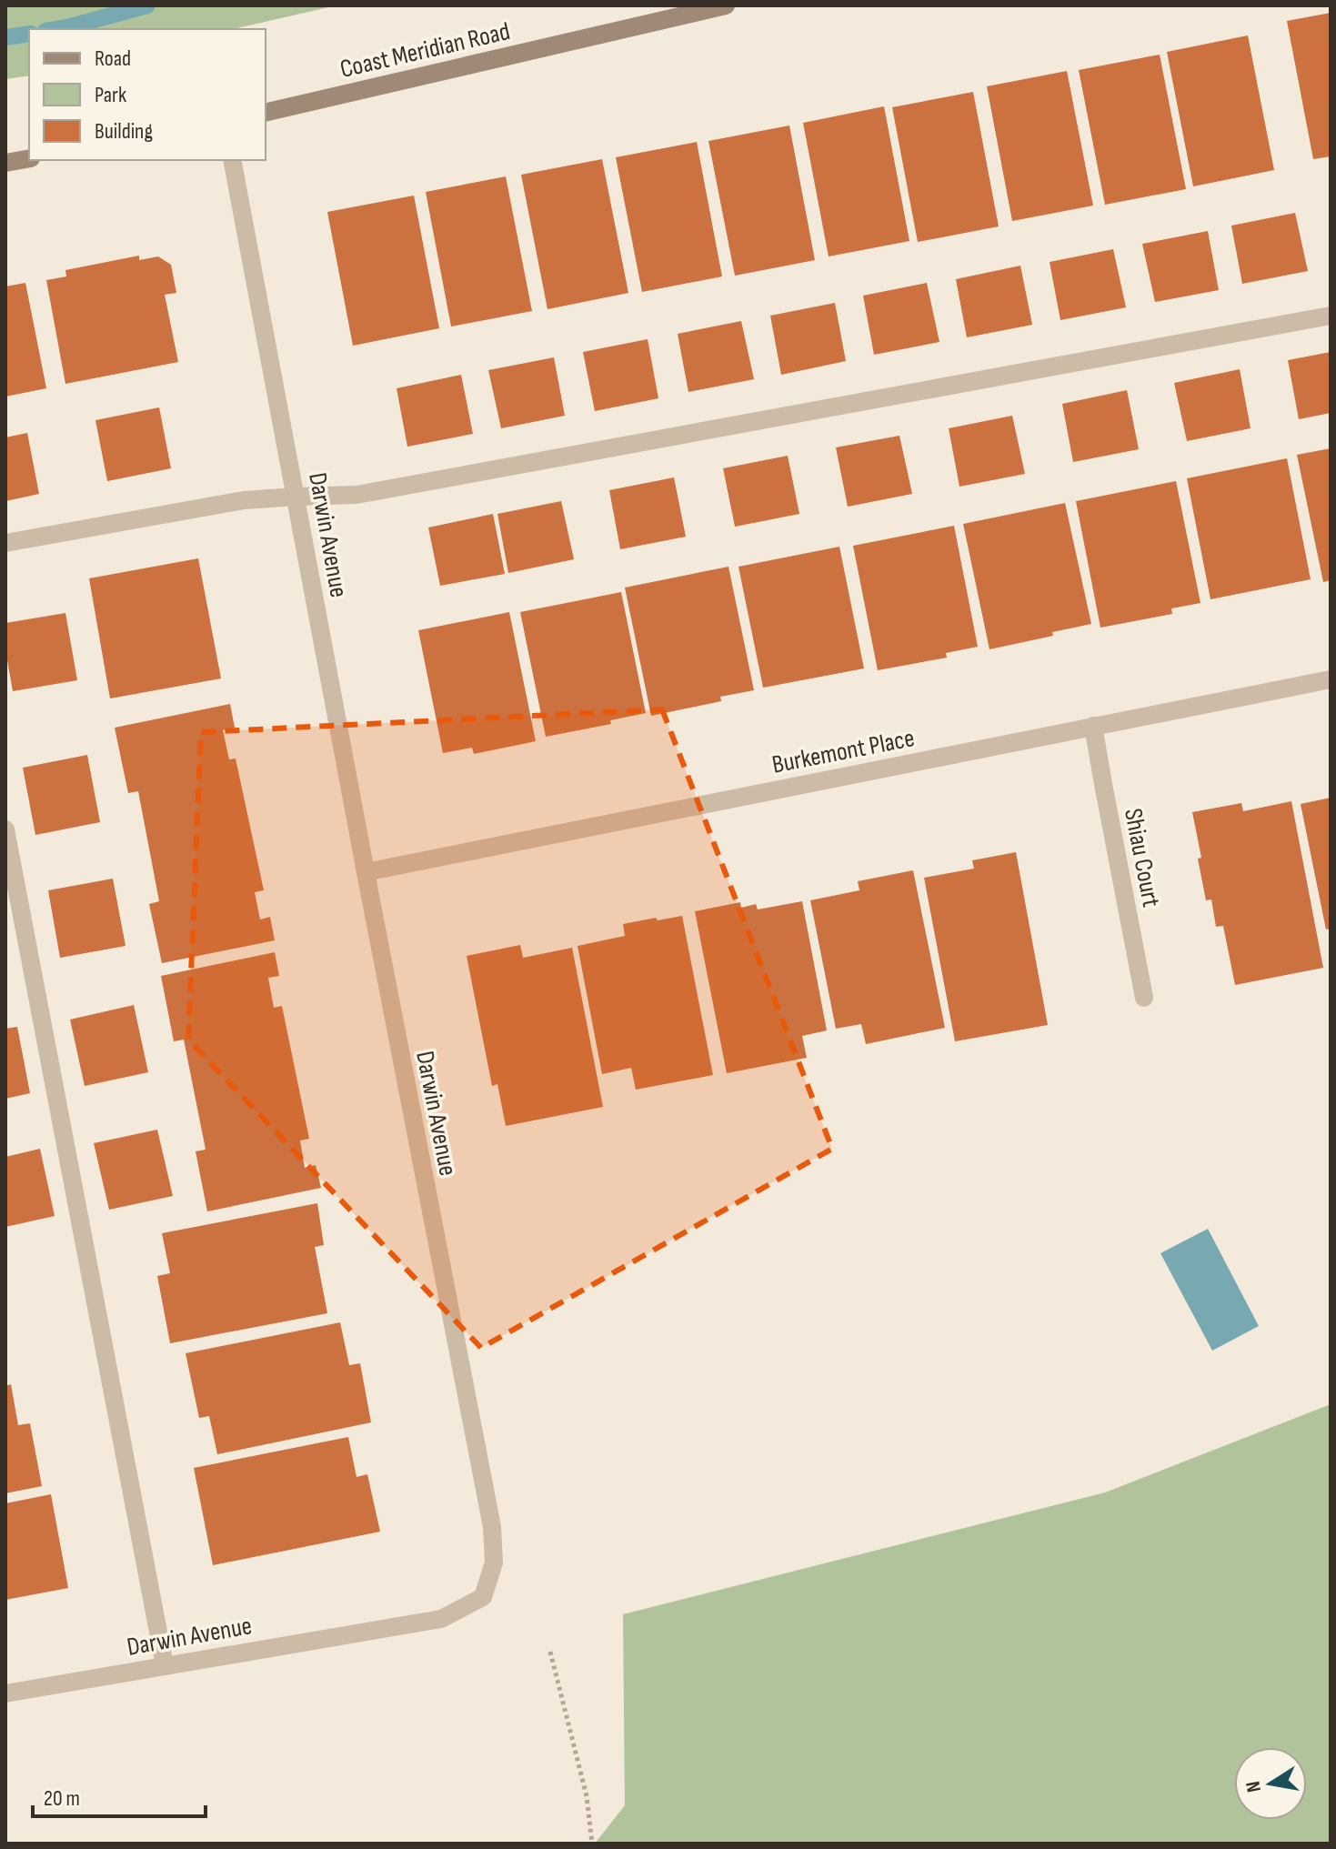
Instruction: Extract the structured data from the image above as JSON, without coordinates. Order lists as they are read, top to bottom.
{
  "streets": {
    "main road": ["Coast Meridian Road"],
    "street": ["Darwin Avenue", "Burkemont Place", "Shiau Court"]
  },
  "crossings": [
    ["Darwin Avenue", "Burkemont Place"],
    ["Burkemont Place", "Shiau Court"]
  ],
  "legend": ["Road", "Park", "Building"],
  "scale_bar": "20 m",
  "north": "left"
}
